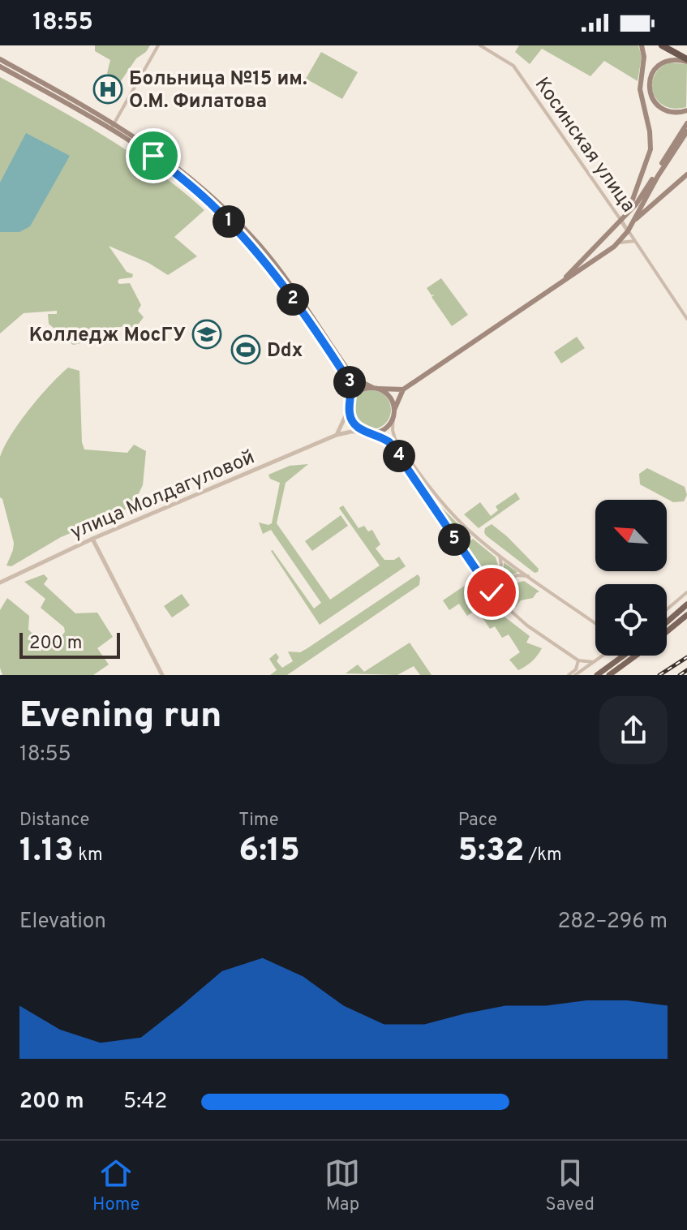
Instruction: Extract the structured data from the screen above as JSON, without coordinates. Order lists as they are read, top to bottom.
{
  "streets": {
    "street": ["Косинская улица", "улица Молдагуловой"]
  },
  "places": {
    "hospital": ["Больница №15 им. О.М. Филатова"],
    "school or university": ["Колледж МосГУ"],
    "sports": ["Ddx"]
  },
  "scale_bar": "200 m",
  "north": "top left",
  "page": {
    "status": "18:55",
    "pins": [
      "1",
      "2",
      "3",
      "4",
      "5"
    ],
    "scale": "200 m",
    "heading": ["Evening run", "18:55"],
    "stats": [
      ["Distance", "1.13 km"],
      ["Time", "6:15"],
      ["Pace", "5:32 /km"]
    ],
    "chart": ["Elevation", "282–296 m"],
    "list": [
      {
        "name": "200 m",
        "note": "5:42"
      }
    ],
    "tabs": ["Home", "Map", "Saved"]
  }
}
